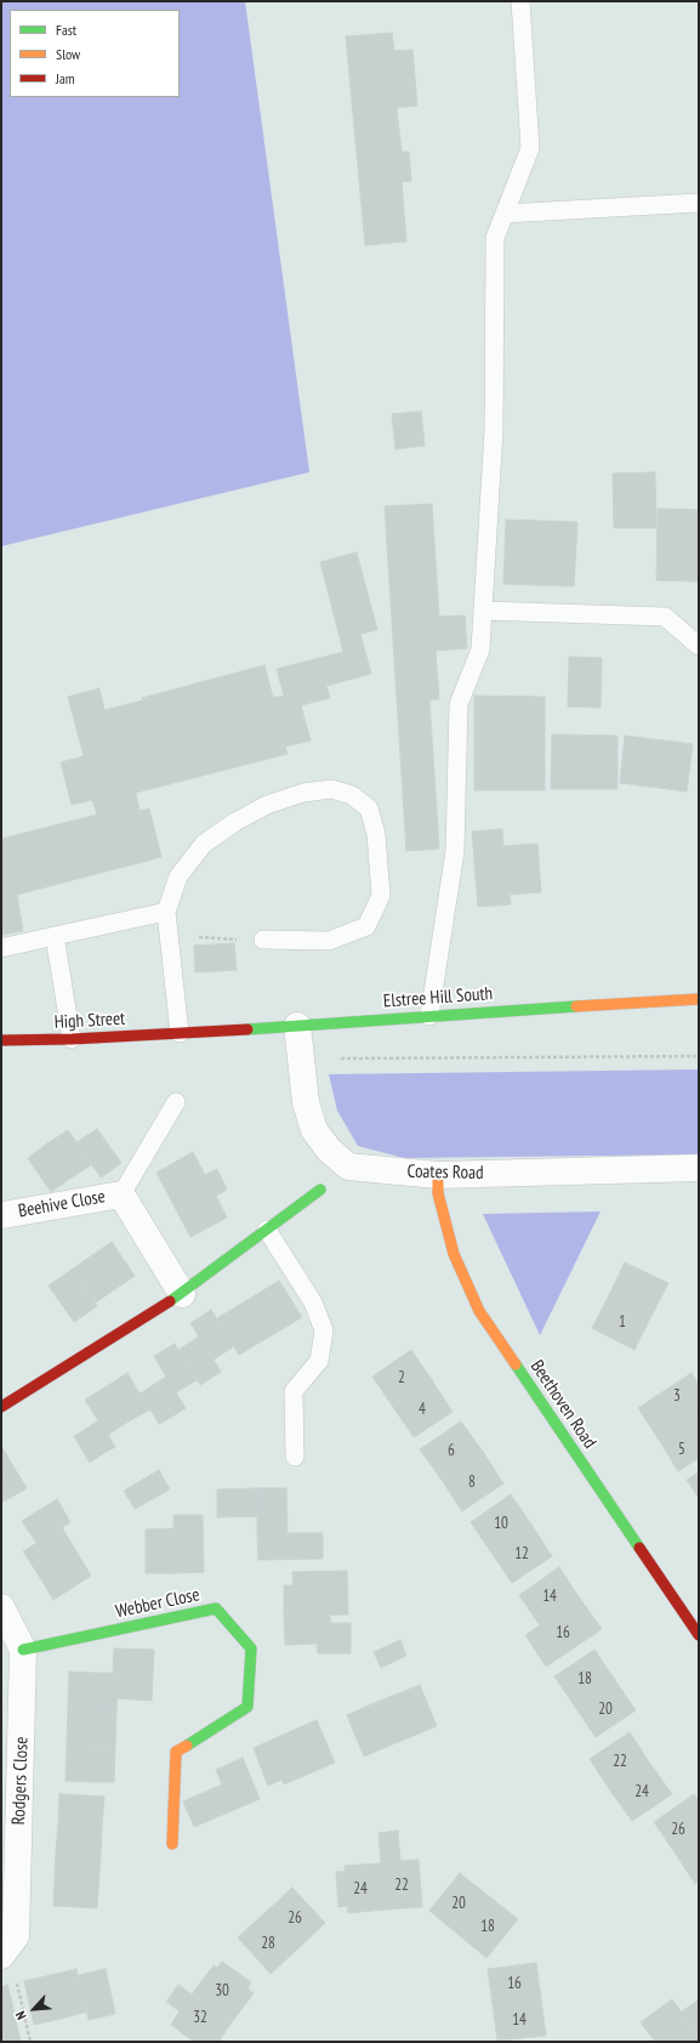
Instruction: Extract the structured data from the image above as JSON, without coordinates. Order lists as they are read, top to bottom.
{
  "streets": {
    "street": [
      "Elstree Hill South",
      "High Street",
      "Coates Road",
      "Beehive Close",
      "Beethoven Road",
      "Webber Close",
      "Rodgers Close"
    ]
  },
  "crossings": [
    ["Elstree Hill South", "High Street"],
    ["Elstree Hill South", "Coates Road"],
    ["Coates Road", "Beethoven Road"],
    ["Webber Close", "Rodgers Close"]
  ],
  "house_numbers": [
    "1",
    "2",
    "3",
    "4",
    "5",
    "6",
    "8",
    "10",
    "12",
    "14",
    "16",
    "18",
    "20",
    "22",
    "24",
    "26",
    "22",
    "24",
    "20",
    "26",
    "18",
    "28",
    "16",
    "30",
    "32",
    "14"
  ],
  "legend": ["Fast", "Slow", "Jam"],
  "north": "bottom left"
}
